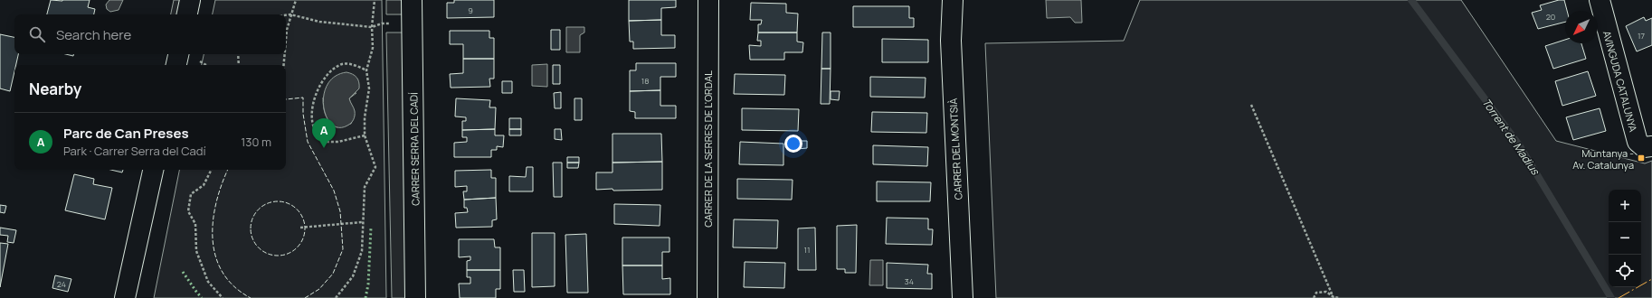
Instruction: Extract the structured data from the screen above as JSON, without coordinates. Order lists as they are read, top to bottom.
{
  "streets": {
    "street": [
      "AVINGUDA CATALUNYA",
      "CARRER SERRA DEL CADÍ",
      "CARRER DE LA SERRES DE L'ORDAL",
      "CARRER DEL MONTSIÀ"
    ]
  },
  "water": ["Torrent de Madius"],
  "places": {
    "transit": ["Muntanya - Av. Catalunya"]
  },
  "house_numbers": [
    "9",
    "20",
    "17",
    "18",
    "11",
    "34",
    "24"
  ],
  "north": "bottom left",
  "page": {
    "search": "Search here",
    "heading": "Nearby",
    "list": [
      {
        "mark": "A",
        "name": "Parc de Can Preses",
        "note": "Park · Carrer Serra del Cadí",
        "value": "130 m"
      }
    ],
    "pins": "A",
    "map_buttons": ["+", "−"]
  }
}
